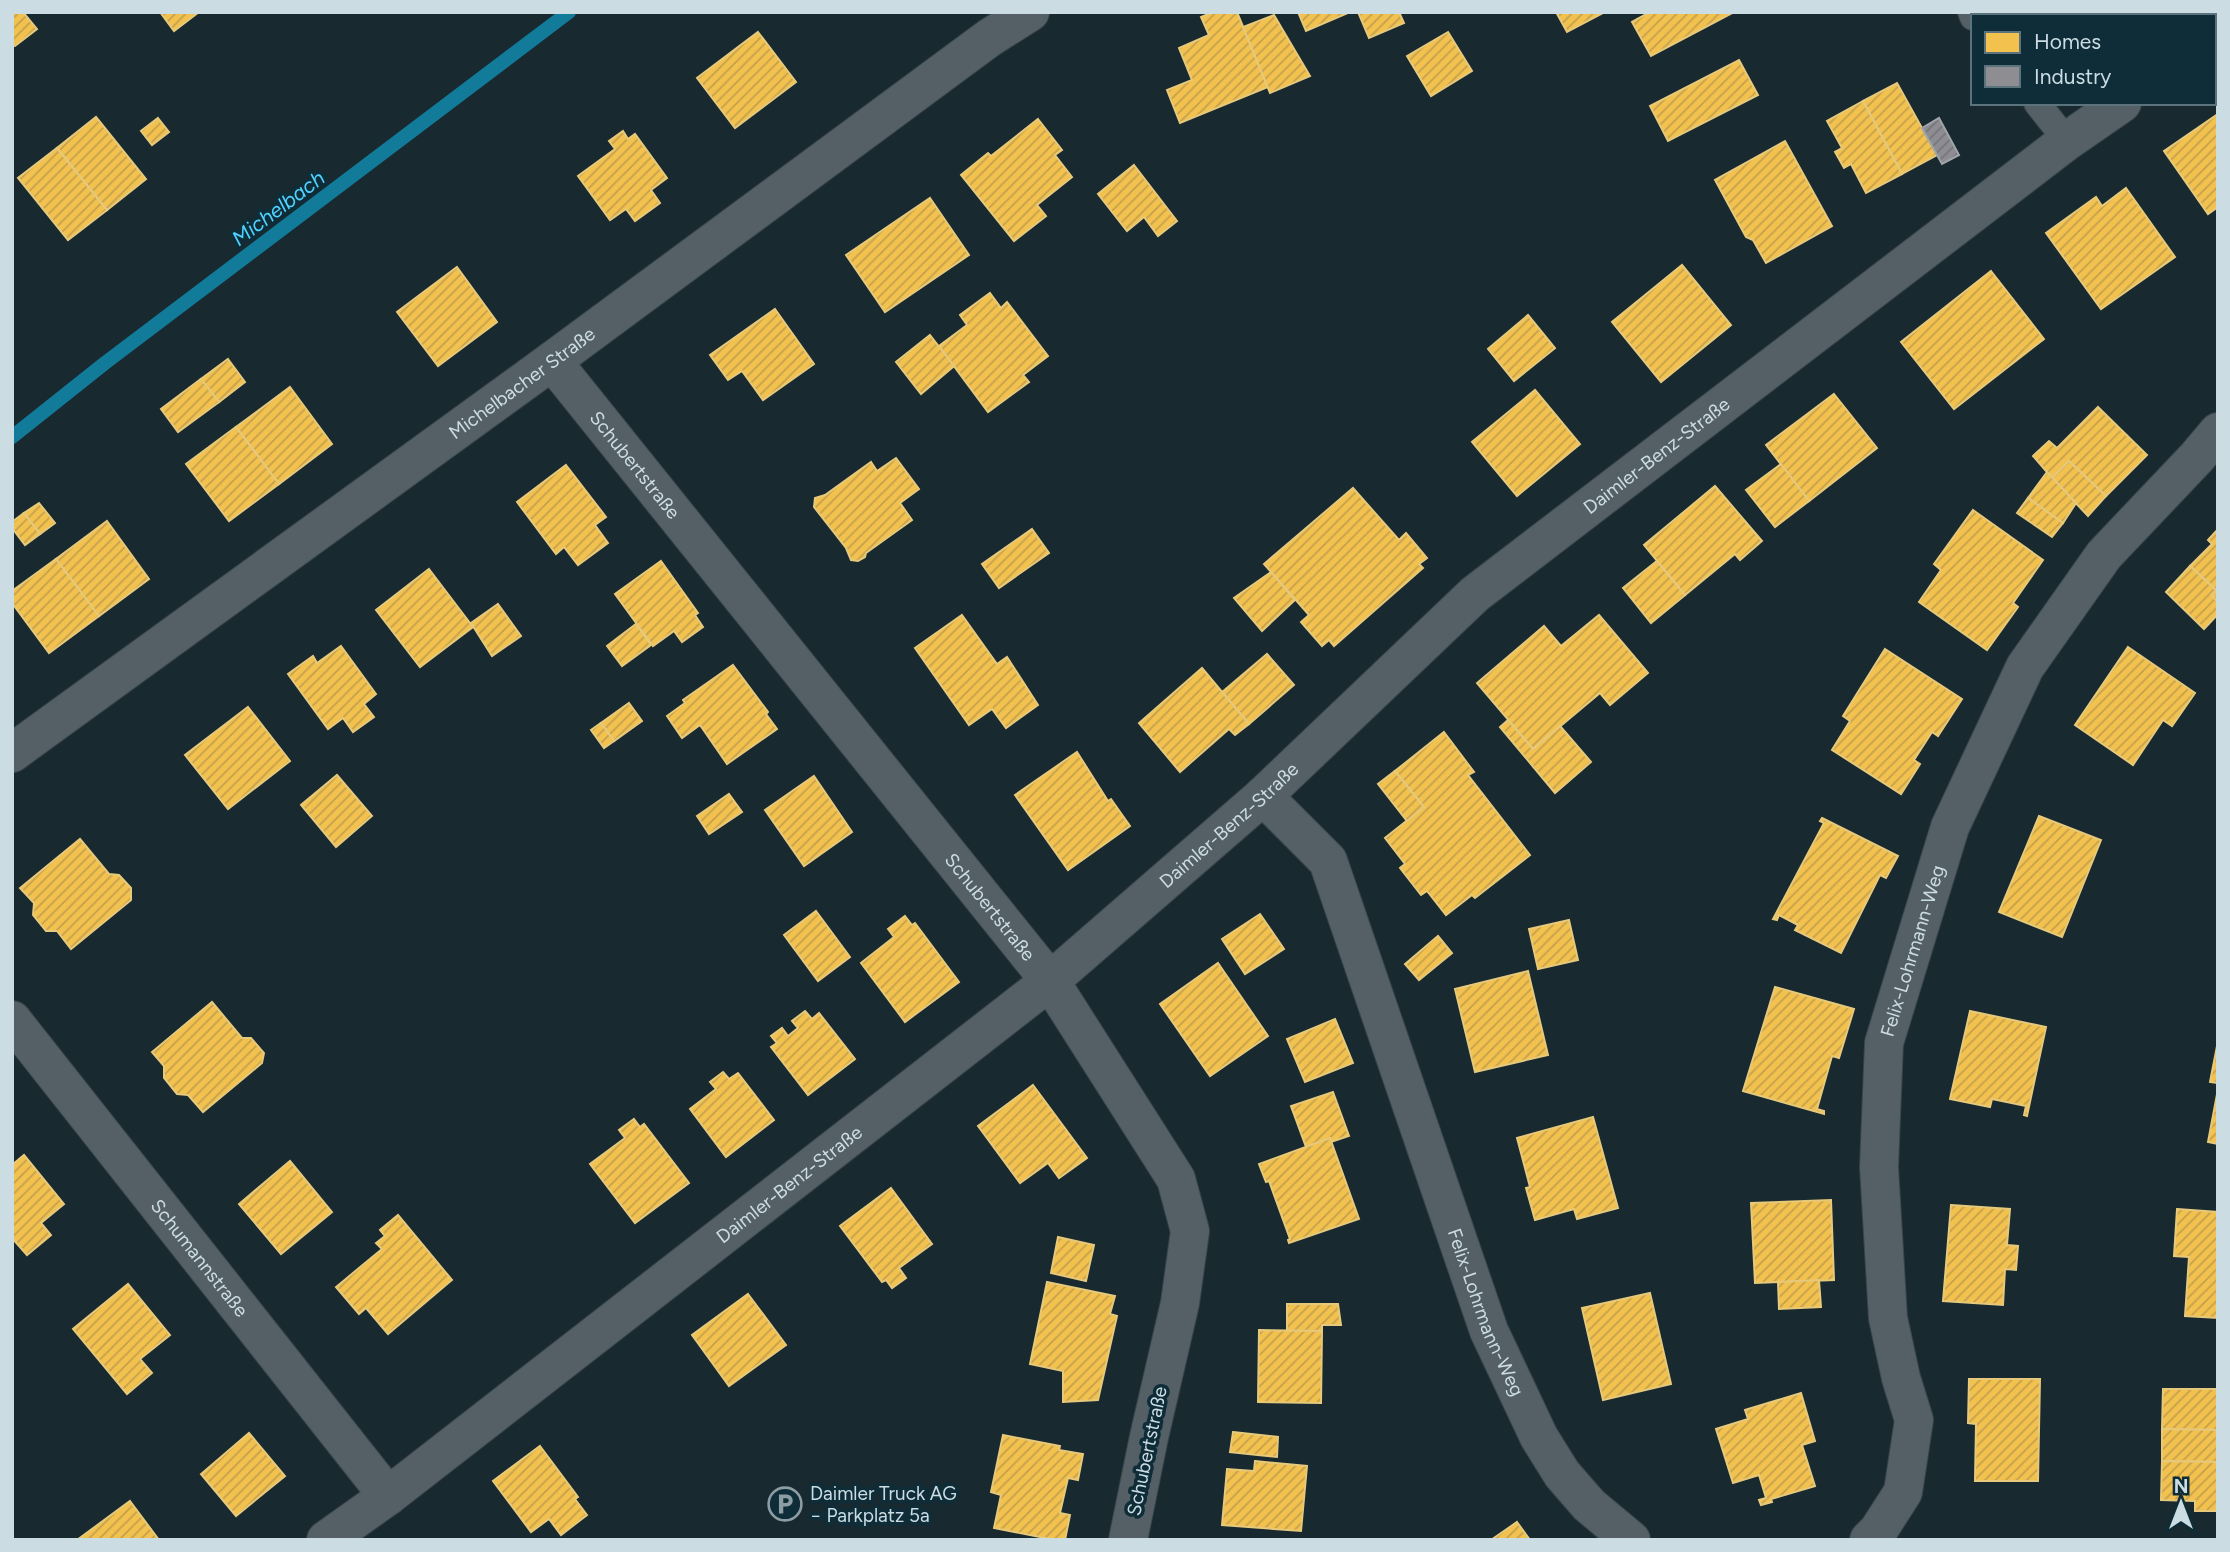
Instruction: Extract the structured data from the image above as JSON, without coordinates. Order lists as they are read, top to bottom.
{
  "streets": {
    "street": [
      "Michelbacher Straße",
      "Daimler-Benz-Straße",
      "Schubertstraße",
      "Felix-Lohrmann-Weg",
      "Schumannstraße"
    ]
  },
  "crossings": [
    ["Michelbacher Straße", "Schubertstraße"],
    ["Daimler-Benz-Straße", "Schubertstraße"],
    ["Daimler-Benz-Straße", "Felix-Lohrmann-Weg"],
    ["Daimler-Benz-Straße", "Schumannstraße"]
  ],
  "water": ["Michelbach"],
  "places": {
    "parking": ["Daimler Truck AG − Parkplatz 5a"]
  },
  "legend": ["Homes", "Industry"],
  "north": "top"
}
